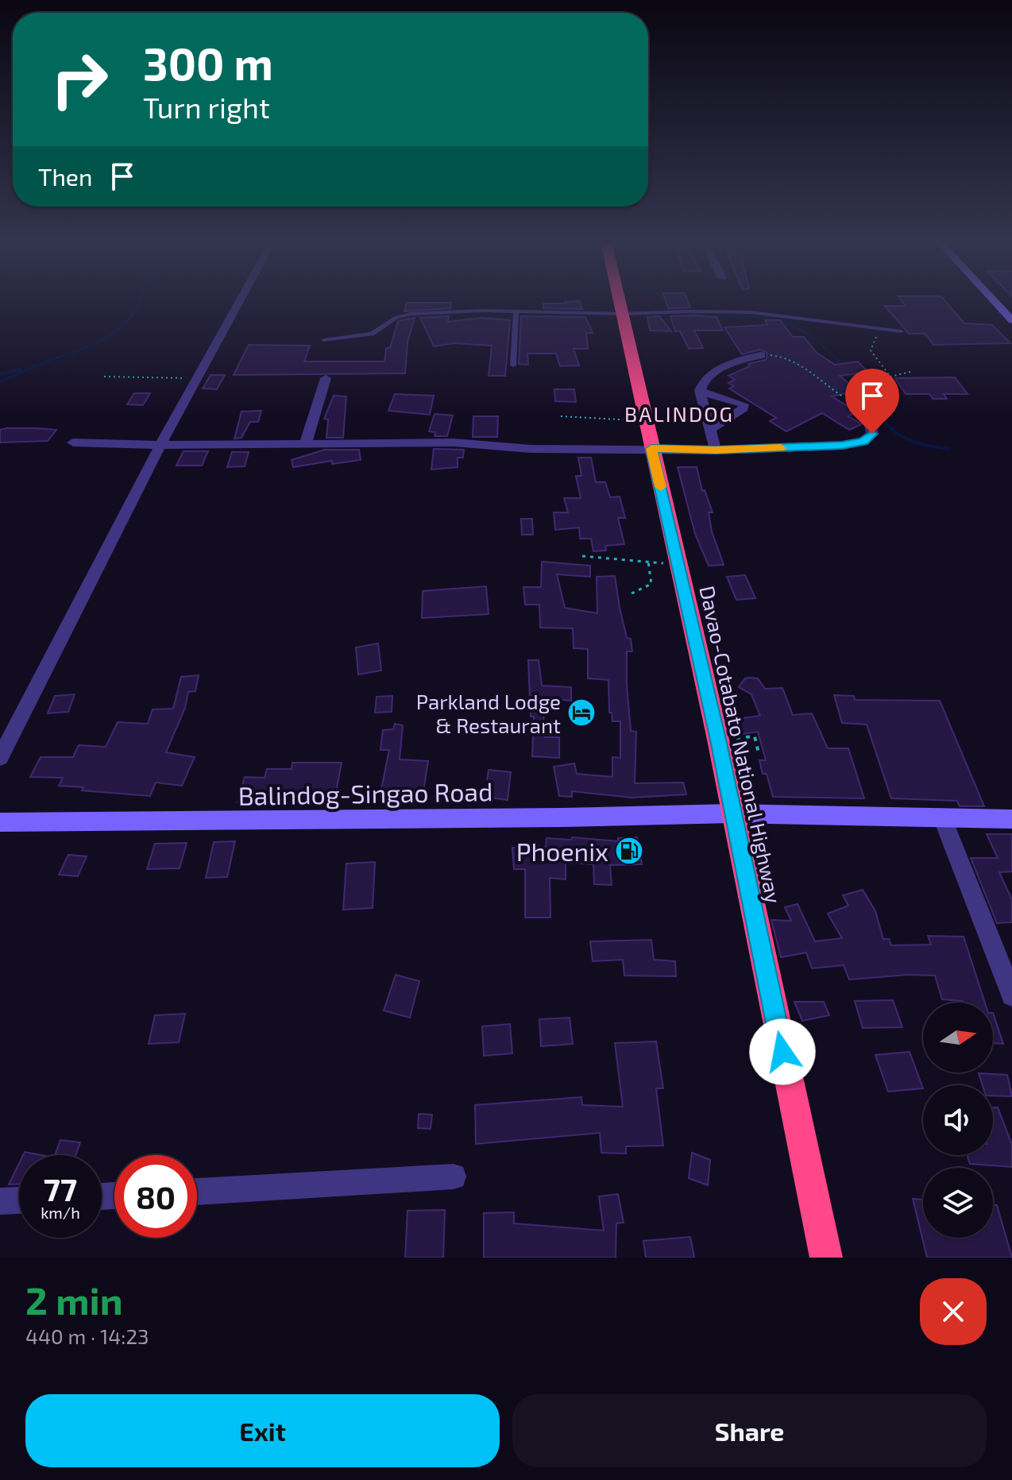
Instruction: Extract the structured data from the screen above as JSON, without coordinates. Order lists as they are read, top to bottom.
{
  "streets": {
    "highway": ["Davao-Cotabato National Highway"],
    "street": ["Balindog-Singao Road"]
  },
  "crossings": [
    ["Davao-Cotabato National Highway", "Balindog-Singao Road"]
  ],
  "districts": ["BALINDOG"],
  "places": {
    "hotel": ["Parkland Lodge & Restaurant"],
    "fuel station": ["Phoenix"]
  },
  "north": "right",
  "page": {
    "turn": ["300 m", "Turn right"],
    "then": "Then",
    "speed": "77 km/h",
    "limit": "80",
    "heading": ["2 min", "440 m · 14:23"],
    "buttons": ["Exit", "Share"]
  }
}
